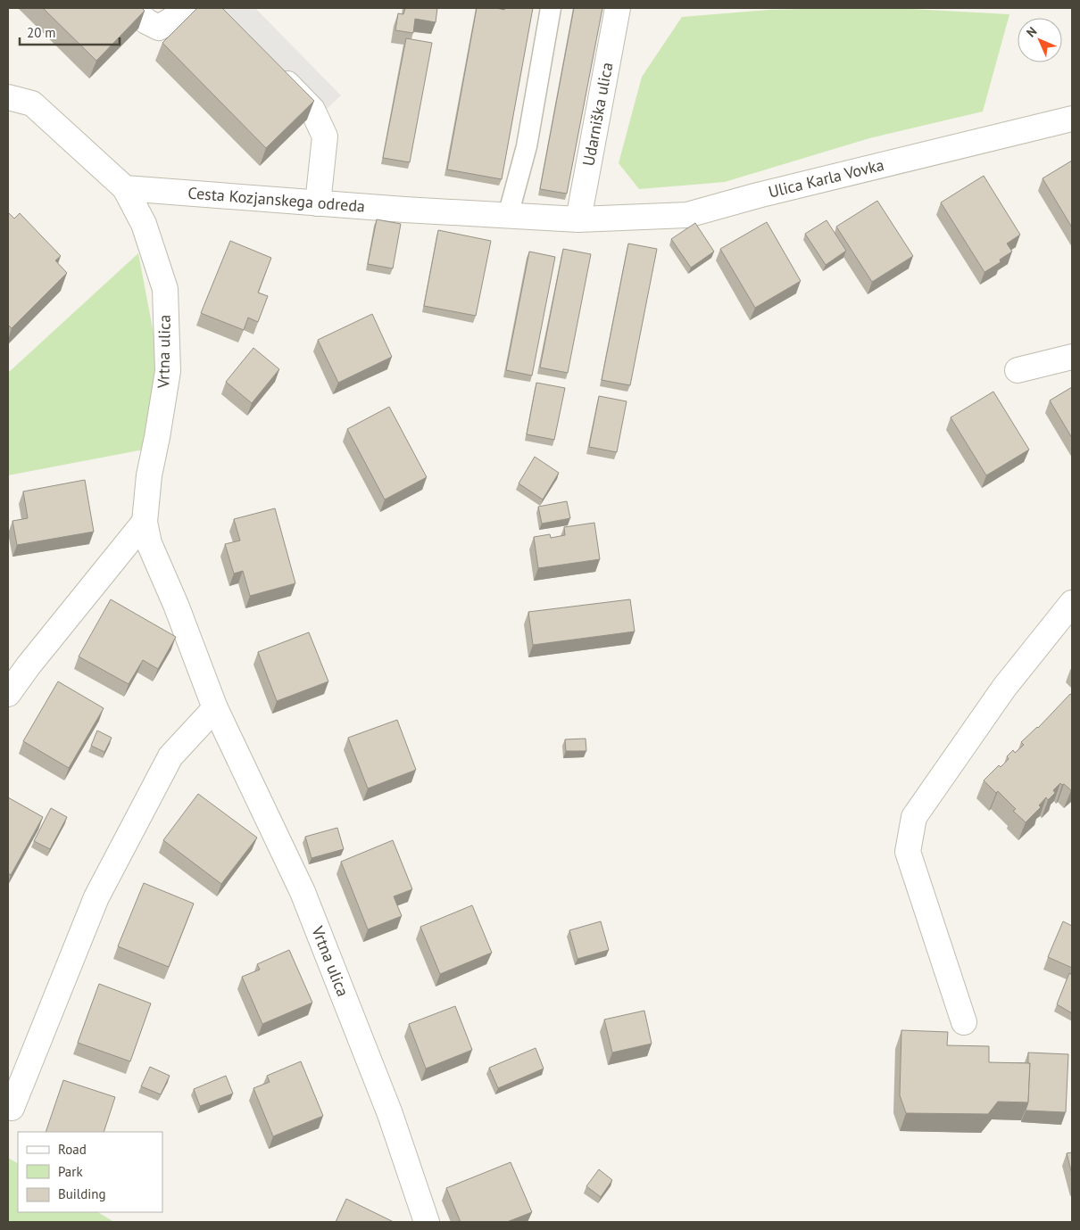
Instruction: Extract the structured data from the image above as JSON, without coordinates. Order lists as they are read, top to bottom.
{
  "streets": {
    "street": [
      "Udarniška ulica",
      "Ulica Karla Vovka",
      "Cesta Kozjanskega odreda",
      "Vrtna ulica"
    ]
  },
  "crossings": [
    ["Udarniška ulica", "Ulica Karla Vovka"],
    ["Udarniška ulica", "Cesta Kozjanskega odreda"],
    ["Ulica Karla Vovka", "Cesta Kozjanskega odreda"],
    ["Cesta Kozjanskega odreda", "Vrtna ulica"]
  ],
  "legend": ["Road", "Park", "Building"],
  "scale_bar": "20 m",
  "north": "top left"
}
